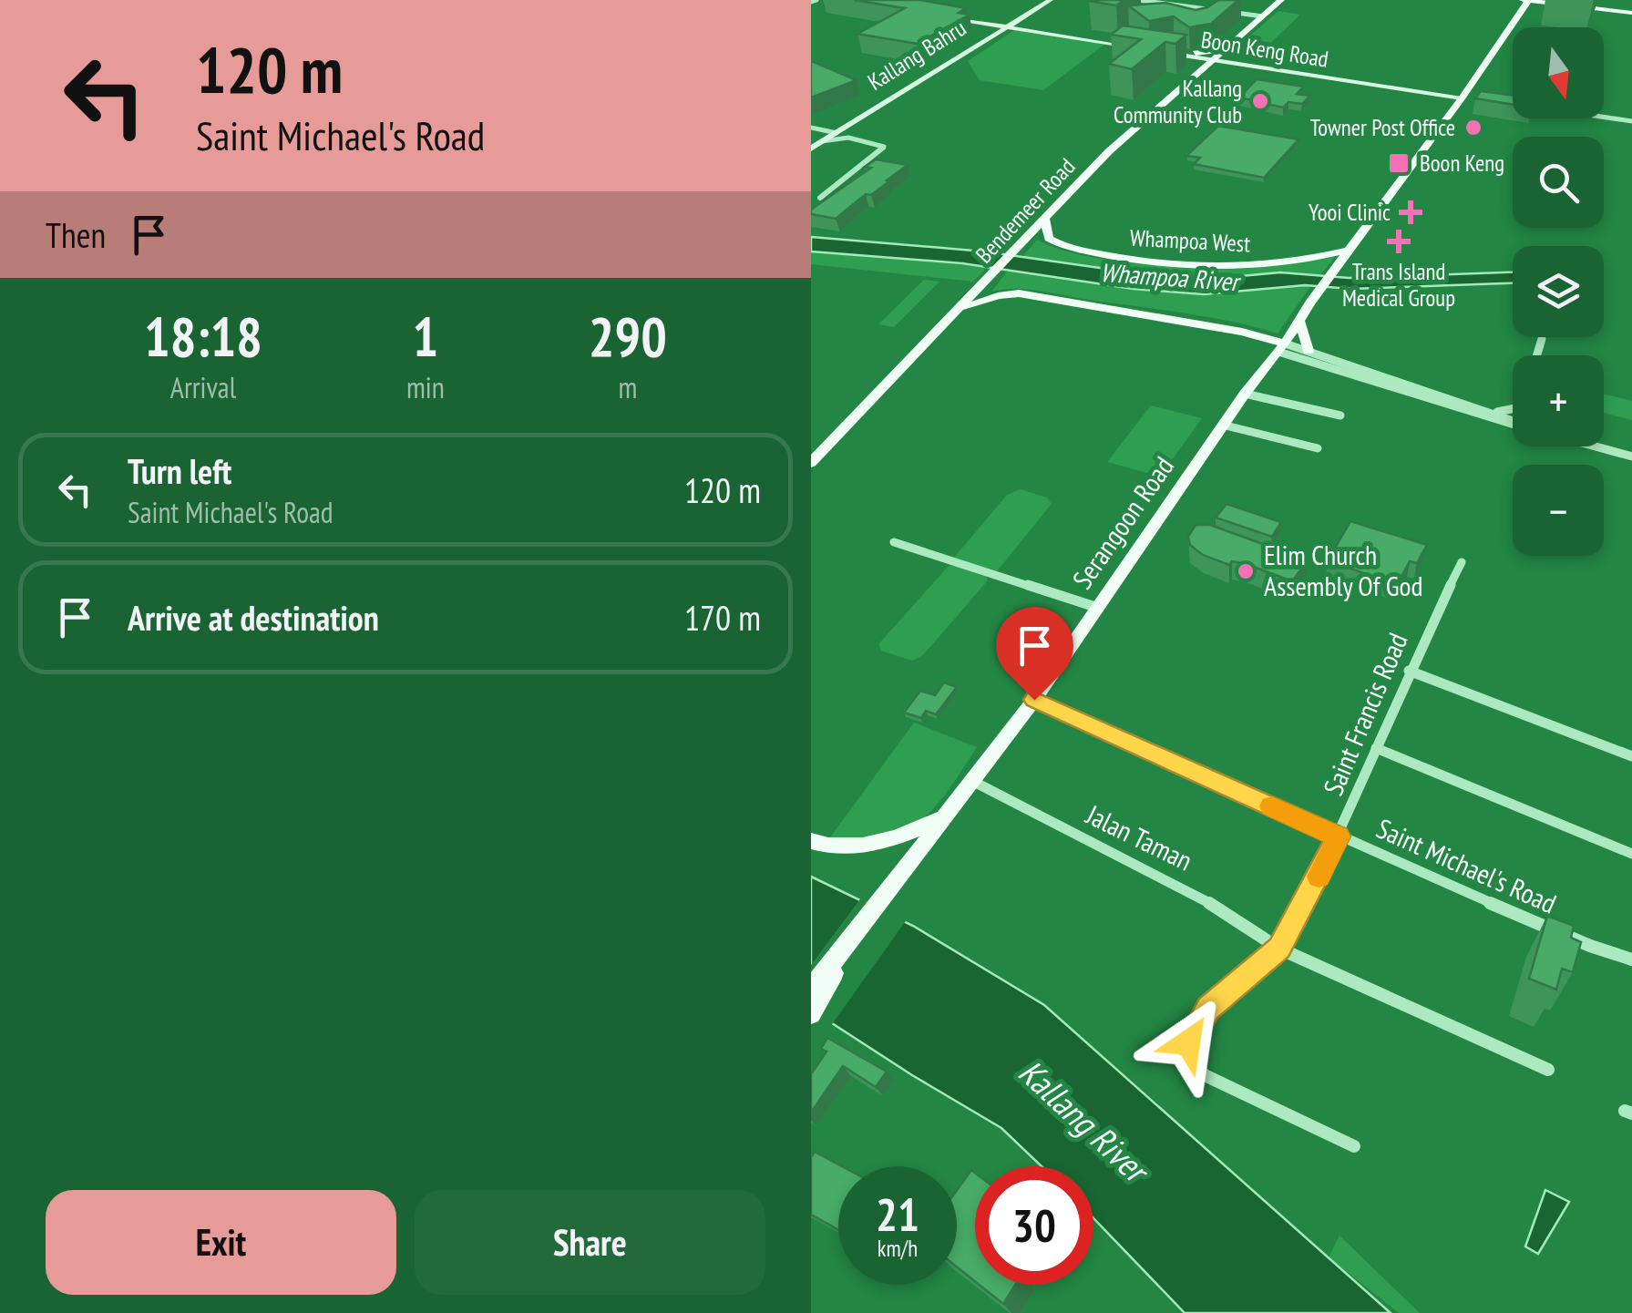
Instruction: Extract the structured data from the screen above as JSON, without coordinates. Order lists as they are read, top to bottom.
{
  "streets": {
    "main road": [
      "Boon Keng Road",
      "Kallang Bahru",
      "Bendemeer Road",
      "Whampoa West",
      "Serangoon Road"
    ],
    "street": ["Saint Francis Road", "Jalan Taman", "Saint Michael's Road"]
  },
  "crossings": [
    ["Boon Keng Road", "Bendemeer Road"],
    ["Boon Keng Road", "Serangoon Road"],
    ["Bendemeer Road", "Whampoa West"],
    ["Whampoa West", "Serangoon Road"],
    ["Serangoon Road", "Jalan Taman"],
    ["Serangoon Road", "Saint Michael's Road"],
    ["Saint Francis Road", "Saint Michael's Road"]
  ],
  "water": ["Whampoa River", "Kallang River"],
  "places": {
    "other": ["Kallang Community Club", "Towner Post Office", "Elim Church Assembly Of God"],
    "transit": ["Boon Keng"],
    "health": ["Yooi Clinic", "Trans Island Medical Group"]
  },
  "north": "bottom",
  "page": {
    "turn": ["120 m", "Saint Michael's Road"],
    "map_buttons": ["+", "−"],
    "then": "Then",
    "eta": [
      "18:18",
      "Arrival",
      "1",
      "min",
      "290",
      "m"
    ],
    "list": [
      {
        "name": "Turn left",
        "note": "Saint Michael's Road",
        "value": "120 m"
      },
      {
        "name": "Arrive at destination",
        "value": "170 m"
      }
    ],
    "speed": "21 km/h",
    "limit": "30",
    "buttons": ["Exit", "Share"]
  }
}
